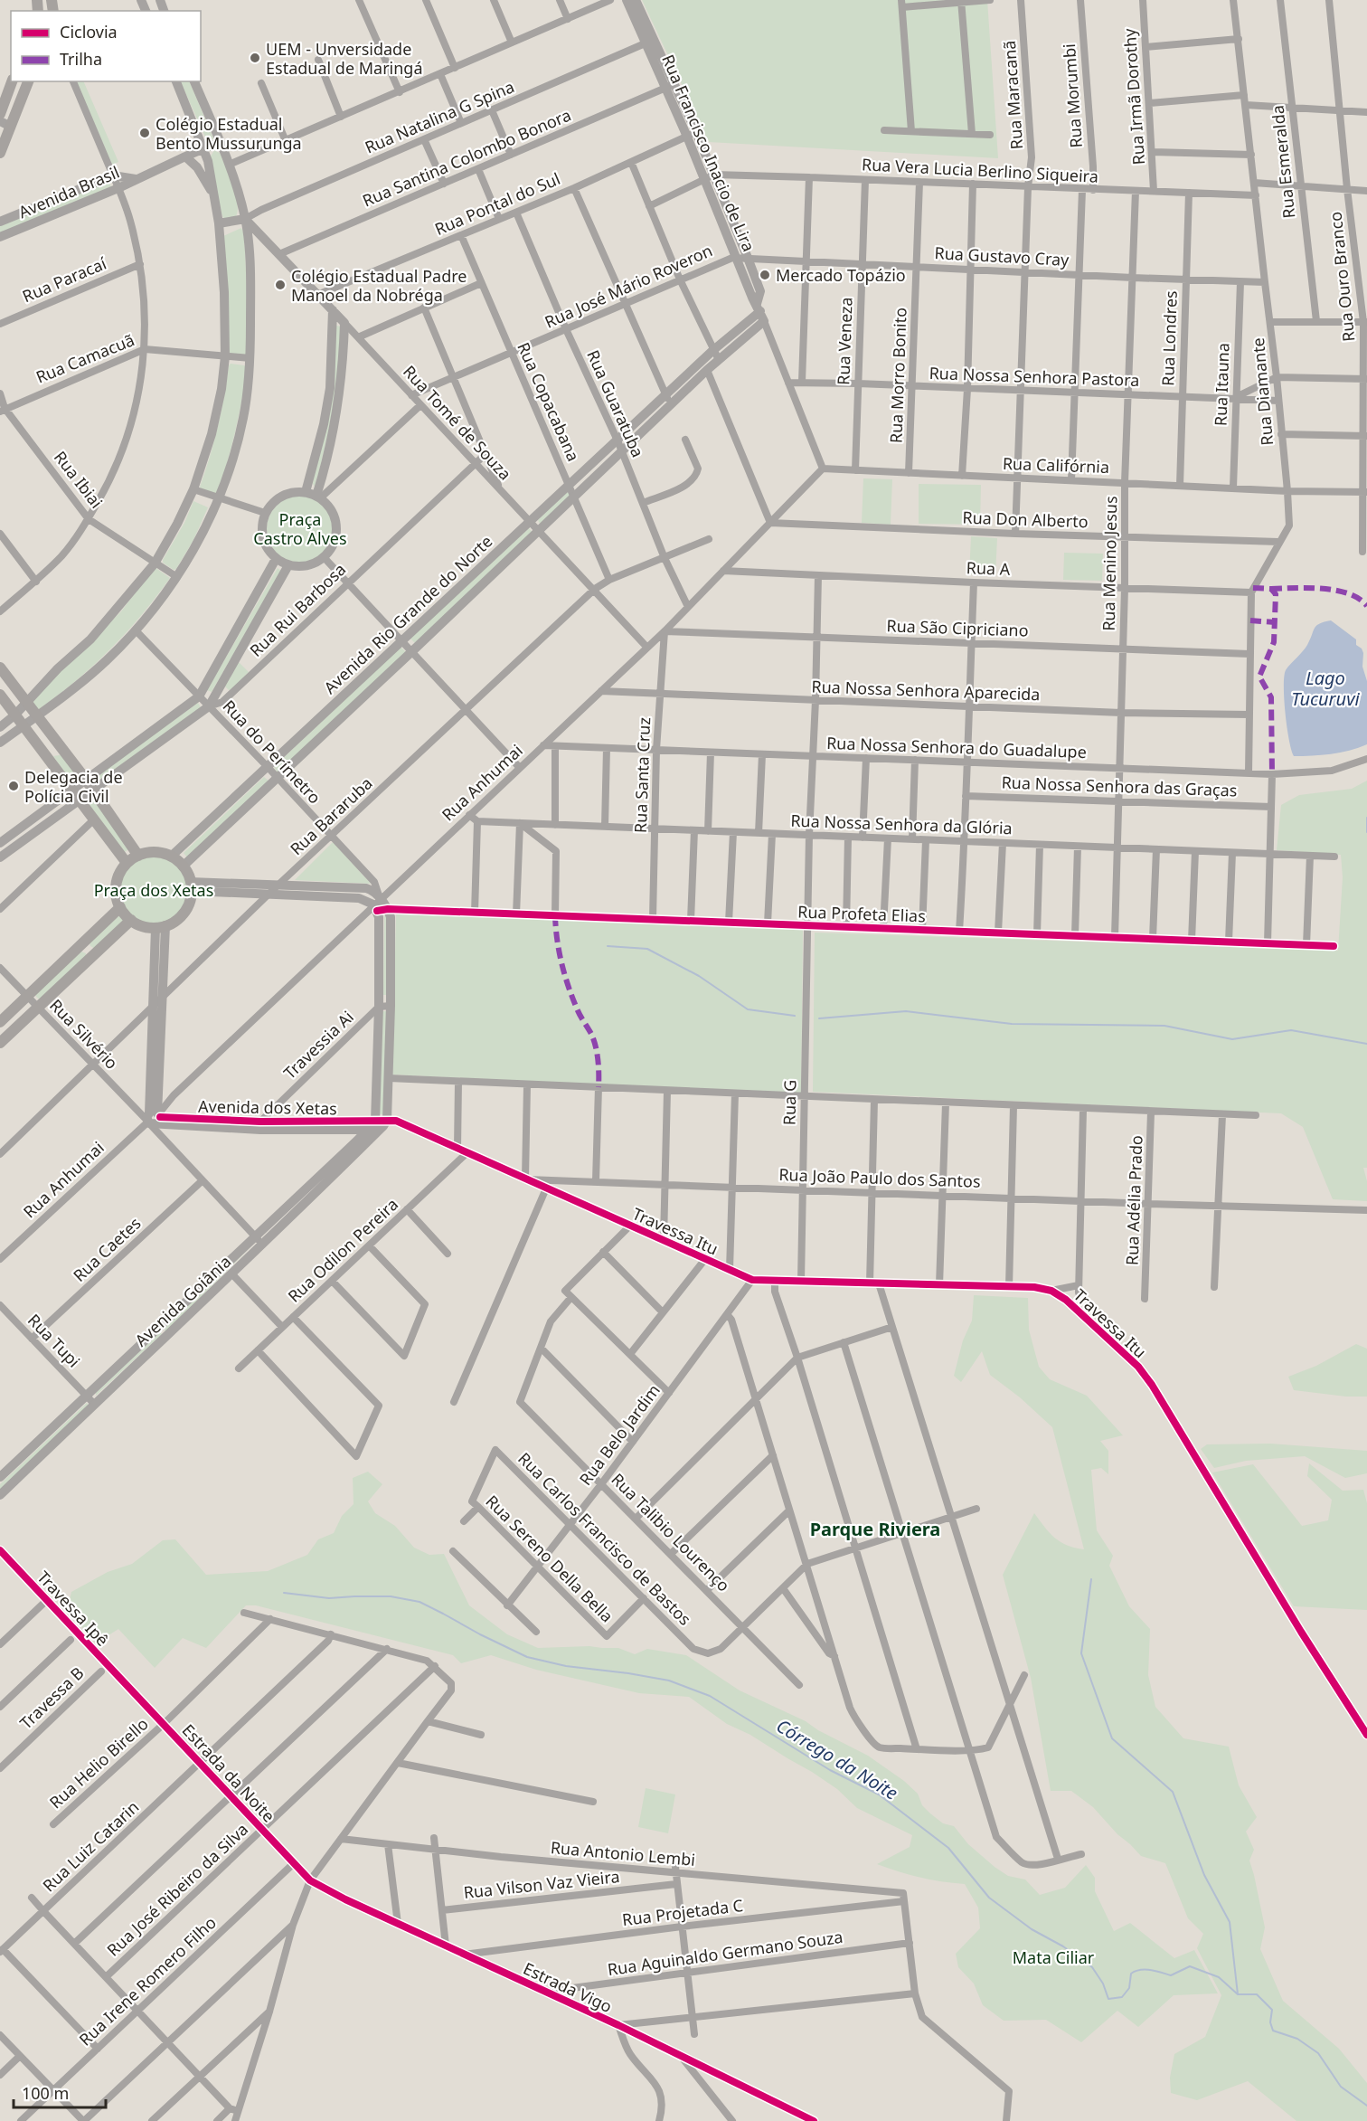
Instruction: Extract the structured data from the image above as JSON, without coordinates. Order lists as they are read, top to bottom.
{
  "streets": {
    "street": [
      "Rua Maracanã",
      "Rua Morumbi",
      "Rua Irmã Dorothy",
      "Rua Natalina G Spina",
      "Rua Francisco Inacio de Lira",
      "Rua Santina Colombo Bonora",
      "Rua Esmeralda",
      "Rua Vera Lucia Berlino Siqueira",
      "Avenida Brasil",
      "Rua Pontal do Sul",
      "Rua Gustavo Cray",
      "Rua Ouro Branco",
      "Rua Paracaí",
      "Rua José Mário Roveron",
      "Rua Londres",
      "Rua Veneza",
      "Rua Camacuã",
      "Rua Morro Bonito",
      "Rua Nossa Senhora Pastora",
      "Rua Itauna",
      "Rua Diamante",
      "Rua Copacabana",
      "Rua Guaratuba",
      "Rua Tomé de Souza",
      "Rua Califórnia",
      "Rua Ibiai",
      "Rua Don Alberto",
      "Rua Menino Jesus",
      "Rua A",
      "Rua Rui Barbosa",
      "Avenida Rio Grande do Norte",
      "Rua São Cipriciano",
      "Rua Nossa Senhora Aparecida",
      "Rua Nossa Senhora do Guadalupe",
      "Rua do Perímetro",
      "Rua Santa Cruz",
      "Rua Anhumai",
      "Rua Nossa Senhora das Graças",
      "Rua Bararuba",
      "Rua Nossa Senhora da Glória",
      "Rua Profeta Elias",
      "Rua Silvério",
      "Travessia Ai",
      "Rua G",
      "Avenida dos Xetas",
      "Rua João Paulo dos Santos",
      "Rua Adélia Prado",
      "Travessa Itu",
      "Rua Caetes",
      "Rua Odilon Pereira",
      "Avenida Goiânia",
      "Rua Tupi",
      "Rua Belo Jardim",
      "Rua Talibio Lourenço",
      "Rua Carlos Francisco de Bastos",
      "Rua Sereno Della Bella",
      "Travessa Ipê",
      "Travessa B",
      "Rua Helio Birello",
      "Estrada da Noite",
      "Rua Luiz Catarin",
      "Rua Antonio Lembi",
      "Rua Vilson Vaz Vieira",
      "Rua José Ribeiro da Silva",
      "Rua Projetada C",
      "Rua Aguinaldo Germano Souza",
      "Rua Irene Romero Filho",
      "Estrada Vigo"
    ]
  },
  "crossings": [
    ["Rua Maracanã", "Rua Vera Lucia Berlino Siqueira"],
    ["Rua Maracanã", "Rua Gustavo Cray"],
    ["Rua Maracanã", "Rua Nossa Senhora Pastora"],
    ["Rua Maracanã", "Rua Califórnia"],
    ["Rua Maracanã", "Rua Don Alberto"],
    ["Rua Morumbi", "Rua Vera Lucia Berlino Siqueira"],
    ["Rua Irmã Dorothy", "Rua Vera Lucia Berlino Siqueira"],
    ["Rua Natalina G Spina", "Rua Francisco Inacio de Lira"],
    ["Rua Natalina G Spina", "Rua Tomé de Souza"],
    ["Rua Francisco Inacio de Lira", "Rua Santina Colombo Bonora"],
    ["Rua Francisco Inacio de Lira", "Rua Vera Lucia Berlino Siqueira"],
    ["Rua Francisco Inacio de Lira", "Rua Pontal do Sul"],
    ["Rua Francisco Inacio de Lira", "Rua Gustavo Cray"],
    ["Rua Francisco Inacio de Lira", "Rua José Mário Roveron"],
    ["Rua Francisco Inacio de Lira", "Rua Nossa Senhora Pastora"],
    ["Rua Francisco Inacio de Lira", "Rua Califórnia"],
    ["Rua Francisco Inacio de Lira", "Avenida Rio Grande do Norte"],
    ["Rua Francisco Inacio de Lira", "Rua Anhumai"],
    ["Rua Santina Colombo Bonora", "Rua Tomé de Souza"],
    ["Rua Vera Lucia Berlino Siqueira", "Rua Londres"],
    ["Rua Vera Lucia Berlino Siqueira", "Rua Veneza"],
    ["Rua Vera Lucia Berlino Siqueira", "Rua Morro Bonito"],
    ["Rua Vera Lucia Berlino Siqueira", "Rua Diamante"],
    ["Rua Vera Lucia Berlino Siqueira", "Rua Menino Jesus"],
    ["Rua Pontal do Sul", "Rua Copacabana"],
    ["Rua Pontal do Sul", "Rua Guaratuba"],
    ["Rua Pontal do Sul", "Rua Tomé de Souza"],
    ["Rua Gustavo Cray", "Rua José Mário Roveron"],
    ["Rua Gustavo Cray", "Rua Londres"],
    ["Rua Gustavo Cray", "Rua Veneza"],
    ["Rua Gustavo Cray", "Rua Morro Bonito"],
    ["Rua Gustavo Cray", "Rua Itauna"],
    ["Rua Gustavo Cray", "Rua Diamante"],
    ["Rua Gustavo Cray", "Rua Menino Jesus"],
    ["Rua Ouro Branco", "Rua Califórnia"],
    ["Rua José Mário Roveron", "Rua Copacabana"],
    ["Rua José Mário Roveron", "Rua Guaratuba"],
    ["Rua José Mário Roveron", "Rua Tomé de Souza"],
    ["Rua Londres", "Rua Nossa Senhora Pastora"],
    ["Rua Londres", "Rua Califórnia"],
    ["Rua Veneza", "Rua Nossa Senhora Pastora"],
    ["Rua Veneza", "Rua Califórnia"],
    ["Rua Camacuã", "Rua Ibiai"],
    ["Rua Morro Bonito", "Rua Nossa Senhora Pastora"],
    ["Rua Morro Bonito", "Rua Califórnia"],
    ["Rua Nossa Senhora Pastora", "Rua Itauna"],
    ["Rua Nossa Senhora Pastora", "Rua Diamante"],
    ["Rua Nossa Senhora Pastora", "Rua Menino Jesus"],
    ["Rua Itauna", "Rua Califórnia"],
    ["Rua Diamante", "Rua Califórnia"],
    ["Rua Diamante", "Rua Don Alberto"],
    ["Rua Diamante", "Rua A"],
    ["Rua Diamante", "Rua São Cipriciano"],
    ["Rua Diamante", "Rua Nossa Senhora Aparecida"],
    ["Rua Diamante", "Rua Nossa Senhora do Guadalupe"],
    ["Rua Copacabana", "Avenida Rio Grande do Norte"],
    ["Rua Copacabana", "Rua Bararuba"],
    ["Rua Guaratuba", "Avenida Rio Grande do Norte"],
    ["Rua Guaratuba", "Rua Anhumai"],
    ["Rua Guaratuba", "Rua Bararuba"],
    ["Rua Tomé de Souza", "Rua Rui Barbosa"],
    ["Rua Tomé de Souza", "Avenida Rio Grande do Norte"],
    ["Rua Tomé de Souza", "Rua Anhumai"],
    ["Rua Tomé de Souza", "Rua Bararuba"],
    ["Rua Califórnia", "Rua Menino Jesus"],
    ["Rua Califórnia", "Rua Anhumai"],
    ["Rua Don Alberto", "Rua Menino Jesus"],
    ["Rua Don Alberto", "Rua Anhumai"],
    ["Rua Menino Jesus", "Rua A"],
    ["Rua Menino Jesus", "Rua São Cipriciano"],
    ["Rua Menino Jesus", "Rua Nossa Senhora Aparecida"],
    ["Rua Menino Jesus", "Rua Nossa Senhora do Guadalupe"],
    ["Rua Menino Jesus", "Rua Nossa Senhora das Graças"],
    ["Rua Menino Jesus", "Rua Nossa Senhora da Glória"],
    ["Rua Menino Jesus", "Rua Profeta Elias"],
    ["Rua A", "Rua Anhumai"],
    ["Rua A", "Rua G"],
    ["Rua Rui Barbosa", "Rua do Perímetro"],
    ["Avenida Rio Grande do Norte", "Rua do Perímetro"],
    ["Rua São Cipriciano", "Rua Santa Cruz"],
    ["Rua São Cipriciano", "Rua Anhumai"],
    ["Rua São Cipriciano", "Rua G"],
    ["Rua Nossa Senhora Aparecida", "Rua Santa Cruz"],
    ["Rua Nossa Senhora Aparecida", "Rua Anhumai"],
    ["Rua Nossa Senhora Aparecida", "Rua G"],
    ["Rua Nossa Senhora do Guadalupe", "Rua Santa Cruz"],
    ["Rua Nossa Senhora do Guadalupe", "Rua Anhumai"],
    ["Rua Nossa Senhora do Guadalupe", "Rua G"],
    ["Rua do Perímetro", "Rua Anhumai"],
    ["Rua do Perímetro", "Rua Bararuba"],
    ["Rua Santa Cruz", "Rua Anhumai"],
    ["Rua Santa Cruz", "Rua Nossa Senhora da Glória"],
    ["Rua Santa Cruz", "Rua Profeta Elias"],
    ["Rua Anhumai", "Rua Silvério"],
    ["Rua Anhumai", "Avenida dos Xetas"],
    ["Rua Bararuba", "Rua Silvério"],
    ["Rua Nossa Senhora da Glória", "Rua G"],
    ["Rua Profeta Elias", "Rua G"],
    ["Rua Silvério", "Avenida dos Xetas"],
    ["Rua Silvério", "Rua Caetes"],
    ["Rua Silvério", "Avenida Goiânia"],
    ["Travessia Ai", "Avenida dos Xetas"],
    ["Rua G", "Rua João Paulo dos Santos"],
    ["Rua G", "Travessa Itu"],
    ["Avenida dos Xetas", "Rua João Paulo dos Santos"],
    ["Avenida dos Xetas", "Avenida Goiânia"],
    ["Rua João Paulo dos Santos", "Rua Adélia Prado"],
    ["Rua João Paulo dos Santos", "Travessa Itu"],
    ["Rua João Paulo dos Santos", "Rua Odilon Pereira"],
    ["Rua João Paulo dos Santos", "Avenida Goiânia"],
    ["Travessa Itu", "Rua Belo Jardim"],
    ["Rua Caetes", "Rua Tupi"],
    ["Avenida Goiânia", "Rua Tupi"],
    ["Rua Belo Jardim", "Rua Talibio Lourenço"],
    ["Rua Belo Jardim", "Rua Carlos Francisco de Bastos"],
    ["Rua Belo Jardim", "Rua Sereno Della Bella"],
    ["Rua Talibio Lourenço", "Rua Carlos Francisco de Bastos"],
    ["Rua Carlos Francisco de Bastos", "Rua Sereno Della Bella"],
    ["Travessa Ipê", "Estrada da Noite"],
    ["Rua Helio Birello", "Estrada da Noite"],
    ["Estrada da Noite", "Rua Luiz Catarin"],
    ["Estrada da Noite", "Rua José Ribeiro da Silva"],
    ["Estrada da Noite", "Rua Irene Romero Filho"],
    ["Estrada da Noite", "Estrada Vigo"],
    ["Rua Antonio Lembi", "Rua Projetada C"],
    ["Rua Projetada C", "Estrada Vigo"],
    ["Rua Aguinaldo Germano Souza", "Estrada Vigo"]
  ],
  "districts": ["Parque Riviera"],
  "water": ["Lago Tucuruvi", "Córrego da Noite"],
  "parks": ["Praça Castro Alves", "Praça dos Xetas", "Mata Ciliar"],
  "places": [
    "UEM - Unversidade Estadual de Maringá",
    "Colégio Estadual Bento Mussurunga",
    "Mercado Topázio",
    "Colégio Estadual Padre Manoel da Nobréga",
    "Delegacia de Polícia Civil"
  ],
  "legend": ["Ciclovia", "Trilha"],
  "scale_bar": "100 m"
}
